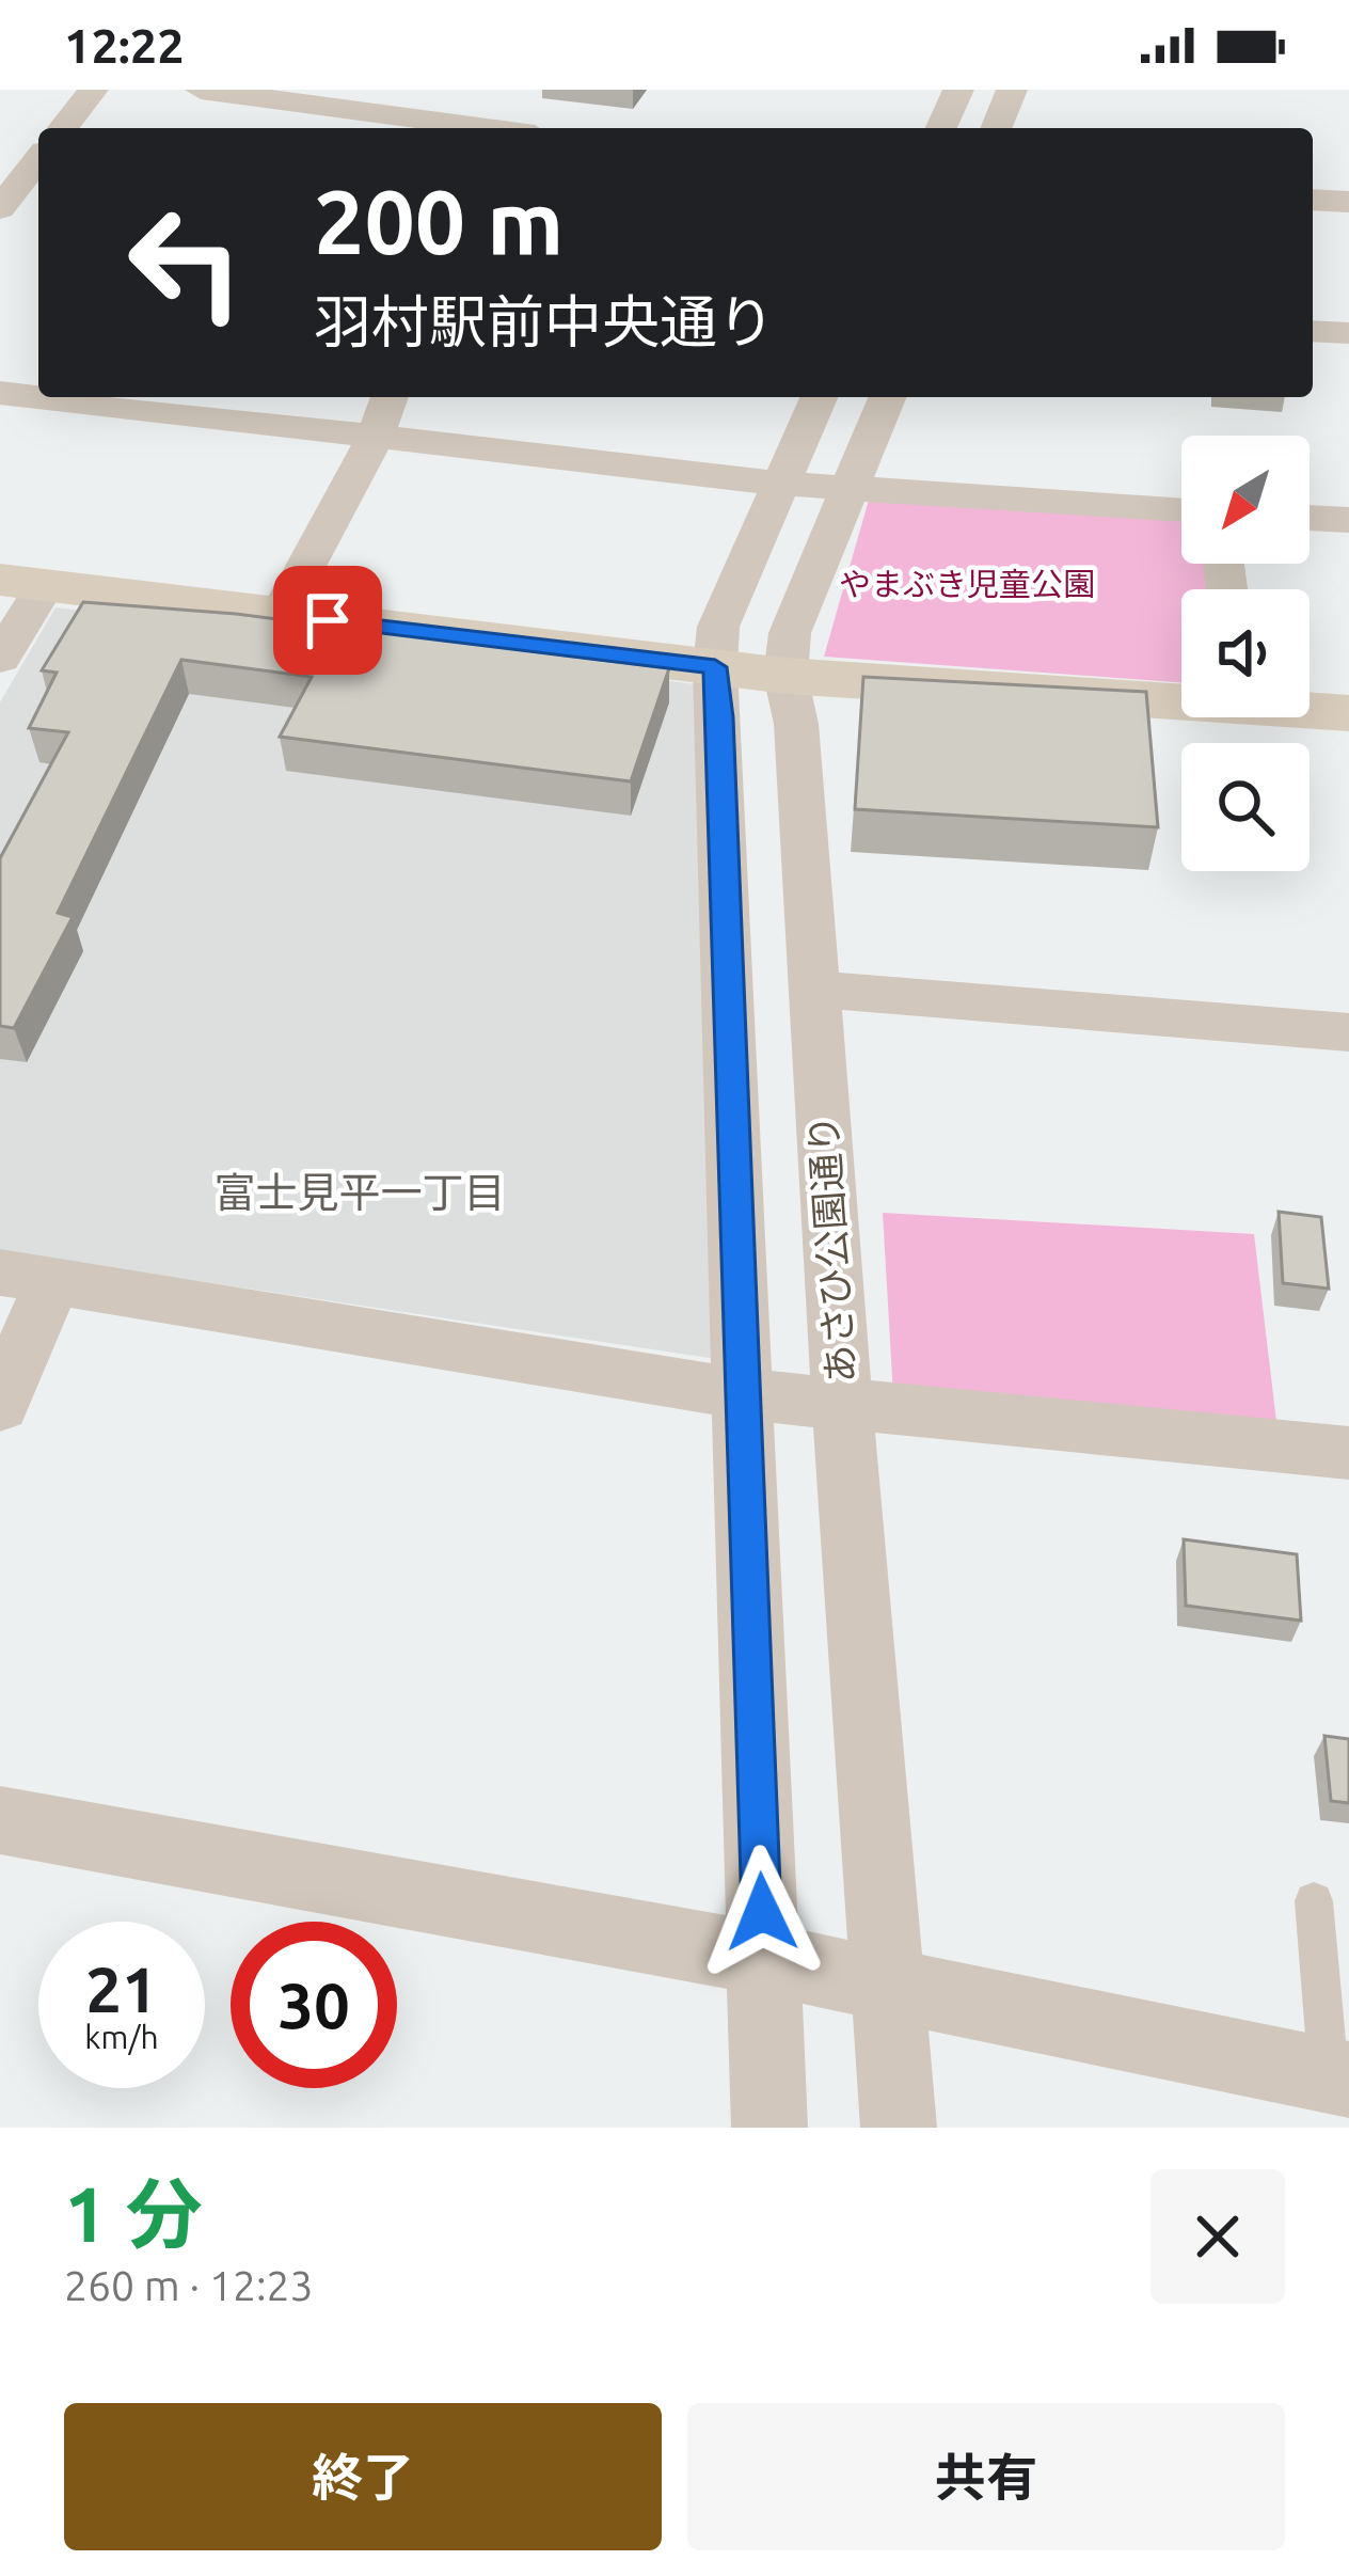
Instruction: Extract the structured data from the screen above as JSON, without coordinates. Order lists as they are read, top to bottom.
{
  "streets": {
    "street": ["あさひ公園通り"]
  },
  "districts": ["富士見平一丁目"],
  "parks": ["やまぶき児童公園"],
  "north": "bottom left",
  "page": {
    "status": "12:22",
    "turn": ["200 m", "羽村駅前中央通り"],
    "speed": "21 km/h",
    "limit": "30",
    "heading": ["1 分", "260 m · 12:23"],
    "buttons": ["終了", "共有"]
  }
}
